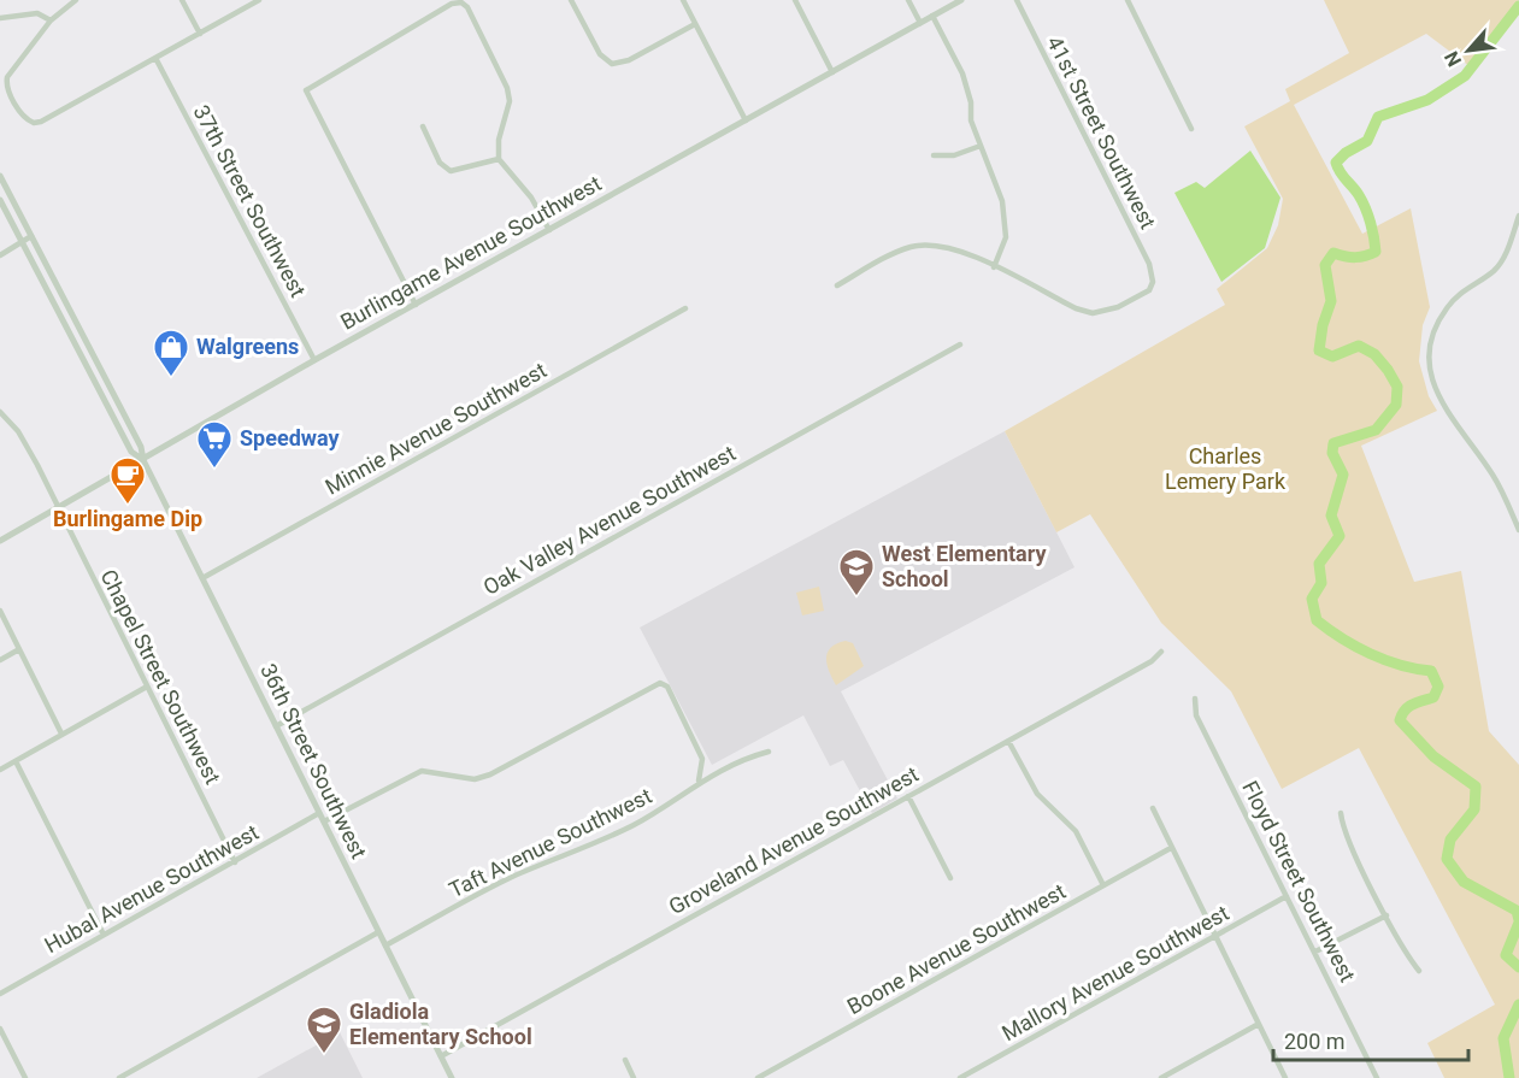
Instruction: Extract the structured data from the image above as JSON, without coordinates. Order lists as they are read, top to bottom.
{
  "streets": {
    "street": [
      "41st Street Southwest",
      "37th Street Southwest",
      "Burlingame Avenue Southwest",
      "Minnie Avenue Southwest",
      "Oak Valley Avenue Southwest",
      "Chapel Street Southwest",
      "36th Street Southwest",
      "Groveland Avenue Southwest",
      "Taft Avenue Southwest",
      "Floyd Street Southwest",
      "Hubal Avenue Southwest",
      "Boone Avenue Southwest",
      "Mallory Avenue Southwest"
    ]
  },
  "crossings": [
    ["37th Street Southwest", "Burlingame Avenue Southwest"],
    ["Burlingame Avenue Southwest", "Chapel Street Southwest"],
    ["Burlingame Avenue Southwest", "36th Street Southwest"],
    ["Minnie Avenue Southwest", "36th Street Southwest"],
    ["Oak Valley Avenue Southwest", "36th Street Southwest"],
    ["Chapel Street Southwest", "Hubal Avenue Southwest"],
    ["36th Street Southwest", "Groveland Avenue Southwest"],
    ["36th Street Southwest", "Taft Avenue Southwest"],
    ["36th Street Southwest", "Hubal Avenue Southwest"],
    ["Floyd Street Southwest", "Mallory Avenue Southwest"]
  ],
  "parks": ["Charles Lemery Park"],
  "places": {
    "shop": ["Walgreens"],
    "supermarket": ["Speedway"],
    "cafe": ["Burlingame Dip"],
    "school or university": ["West Elementary School", "Gladiola Elementary School"]
  },
  "scale_bar": "200 m",
  "north": "bottom left"
}
